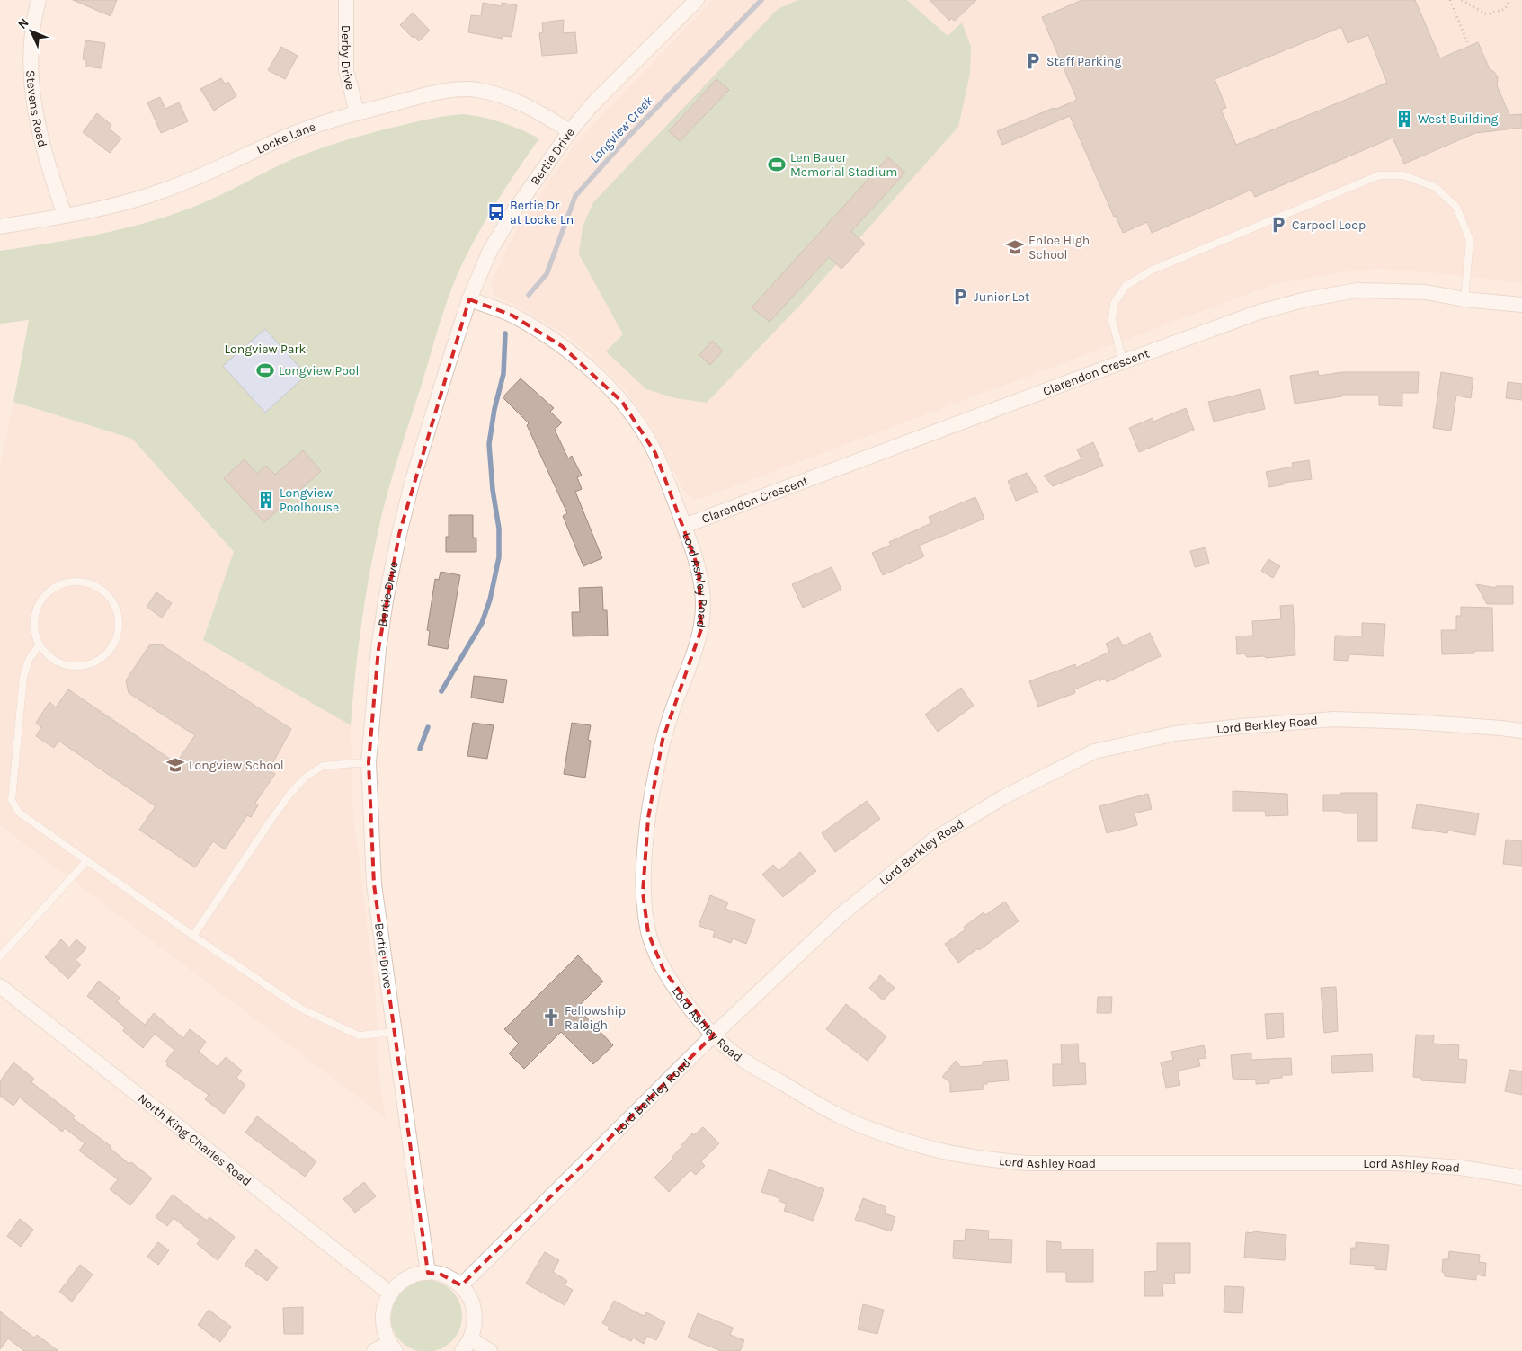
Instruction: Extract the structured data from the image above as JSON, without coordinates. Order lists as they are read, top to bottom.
{
  "streets": {
    "street": [
      "Derby Drive",
      "Stevens Road",
      "Locke Lane",
      "Bertie Drive",
      "Clarendon Crescent",
      "Lord Ashley Road",
      "Lord Berkley Road",
      "North King Charles Road"
    ]
  },
  "crossings": [
    ["Derby Drive", "Locke Lane"],
    ["Stevens Road", "Locke Lane"],
    ["Locke Lane", "Bertie Drive"],
    ["Bertie Drive", "Lord Ashley Road"],
    ["Clarendon Crescent", "Lord Ashley Road"],
    ["Lord Ashley Road", "Lord Berkley Road"]
  ],
  "water": ["Longview Creek"],
  "parks": ["Longview Park"],
  "places": {
    "parking": ["Staff Parking", "Carpool Loop", "Junior Lot"],
    "building": ["West Building", "Longview Poolhouse"],
    "sports": ["Len Bauer Memorial Stadium", "Longview Pool"],
    "bus stop": ["Bertie Dr at Locke Ln"],
    "school or university": ["Enloe High School", "Longview School"],
    "church": ["Fellowship Raleigh"]
  },
  "north": "top left"
}
